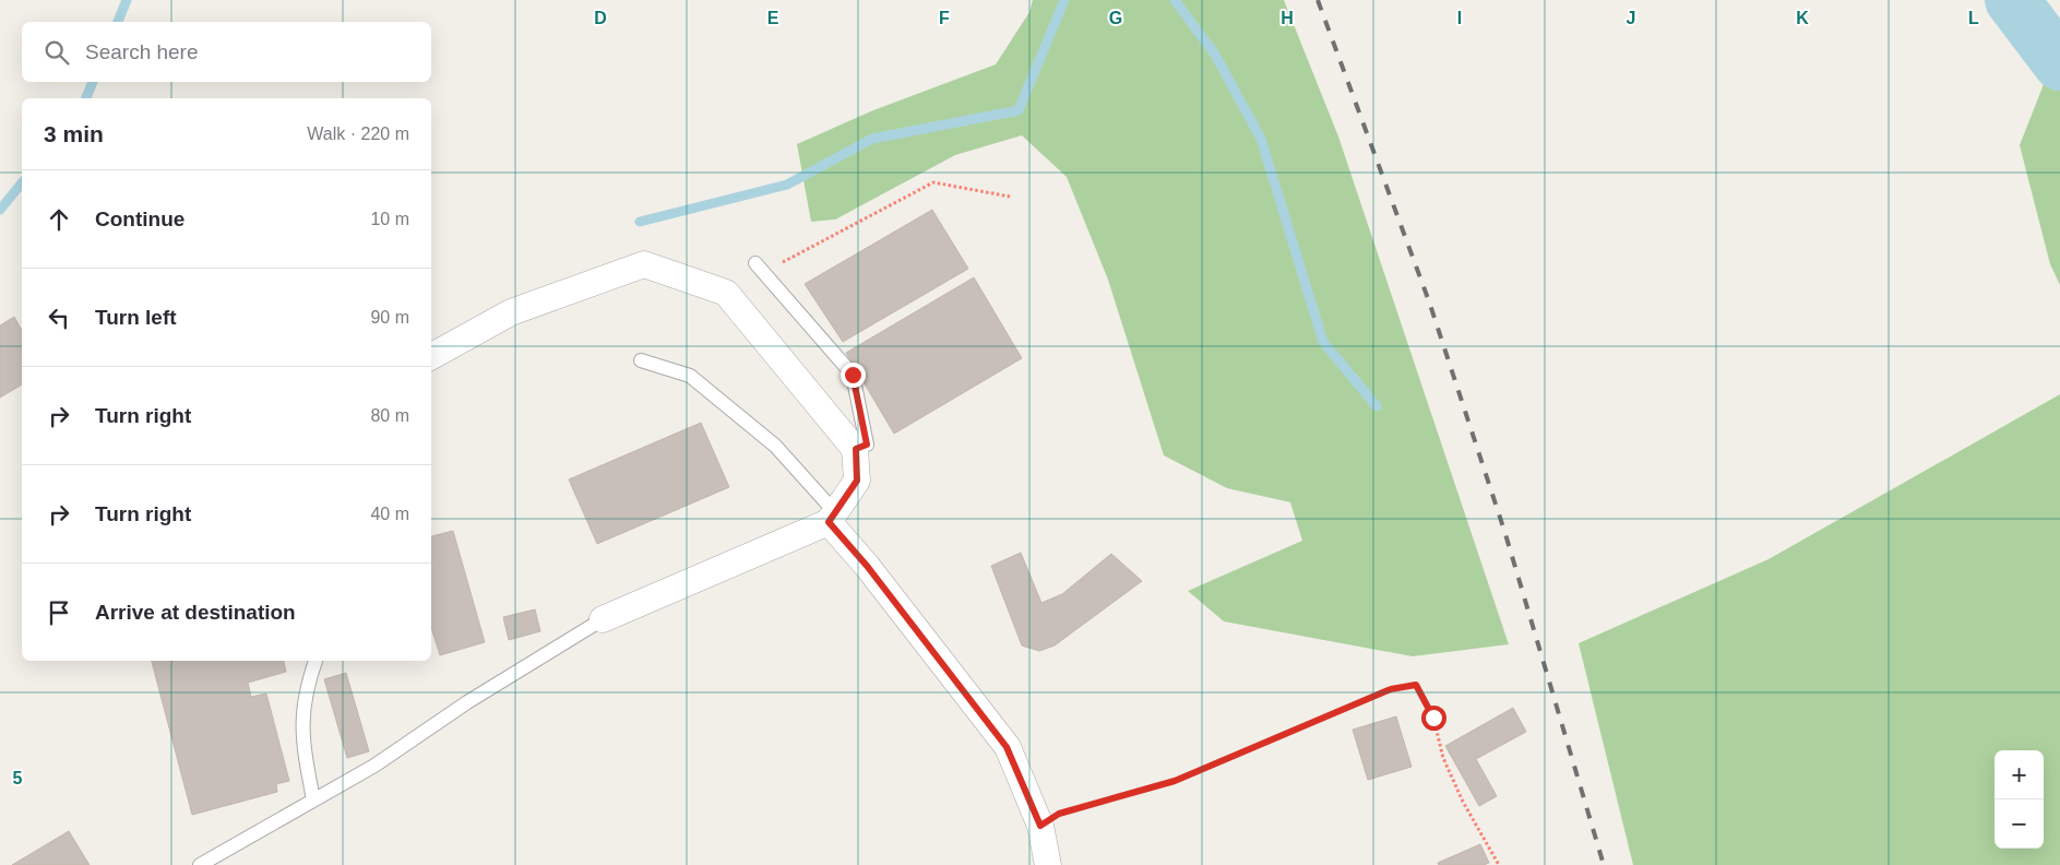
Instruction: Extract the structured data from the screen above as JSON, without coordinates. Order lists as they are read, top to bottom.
{
  "page": {
    "search": "Search here",
    "heading": ["3 min", "Walk · 220 m"],
    "list": [
      ["Continue", "10 m"],
      ["Turn left", "90 m"],
      ["Turn right", "80 m"],
      ["Turn right", "40 m"],
      "Arrive at destination"
    ],
    "map_buttons": ["+", "−"]
  },
  "grid": {
    "columns": [
      "D",
      "E",
      "F",
      "G",
      "H",
      "I",
      "J",
      "K",
      "L"
    ],
    "rows": ["5"]
  }
}
